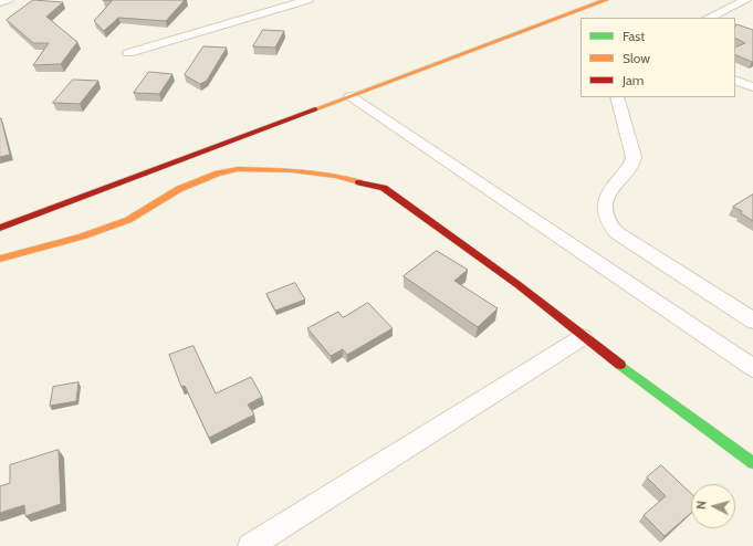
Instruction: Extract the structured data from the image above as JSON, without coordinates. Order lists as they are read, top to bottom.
{
  "legend": ["Fast", "Slow", "Jam"],
  "north": "left"
}
